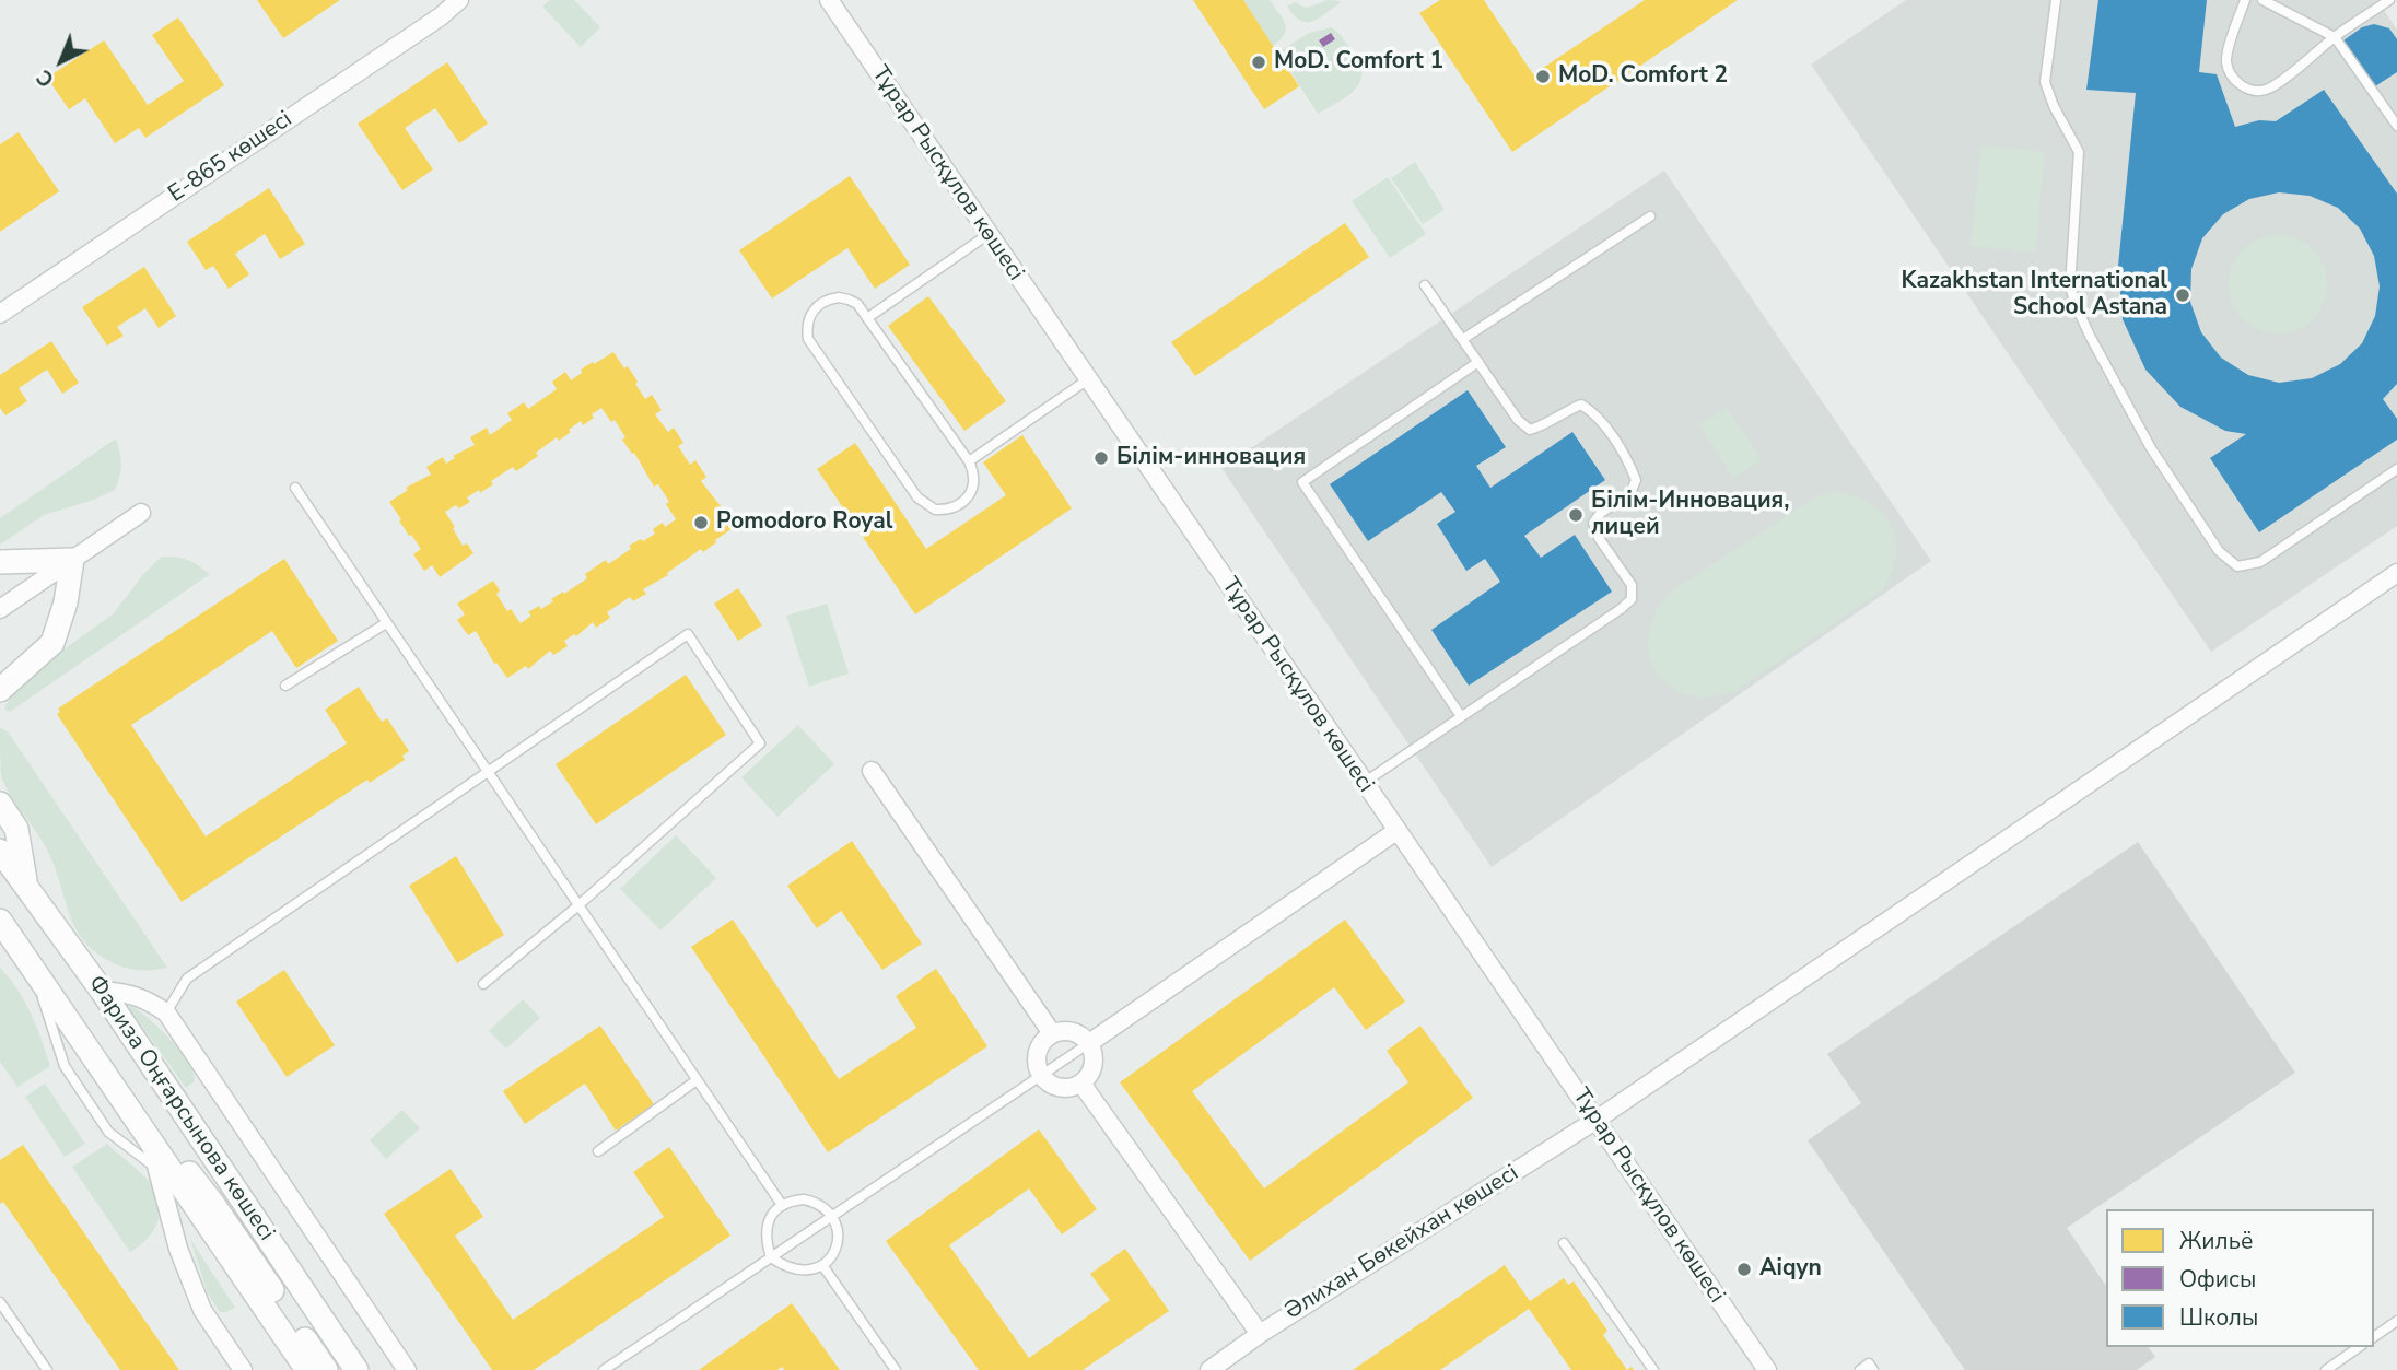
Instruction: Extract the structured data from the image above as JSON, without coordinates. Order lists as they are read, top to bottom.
{
  "streets": {
    "street": [
      "Е-865 көшесі",
      "Тұрар Рысқұлов көшесі",
      "Фариза Оңғарсынова көшесі",
      "Әлихан Бөкейхан көшесі"
    ]
  },
  "crossings": [
    ["Тұрар Рысқұлов көшесі", "Әлихан Бөкейхан көшесі"]
  ],
  "places": [
    "МoD. Comfort 1",
    "МoD. Comfort 2",
    "Kazakhstan International School Astana",
    "Білім-инновация",
    "Білім-Инновация, лицей",
    "Pomodoro Royal",
    "Aiqyn"
  ],
  "legend": ["Жильё", "Офисы", "Школы"],
  "north": "bottom left"
}
